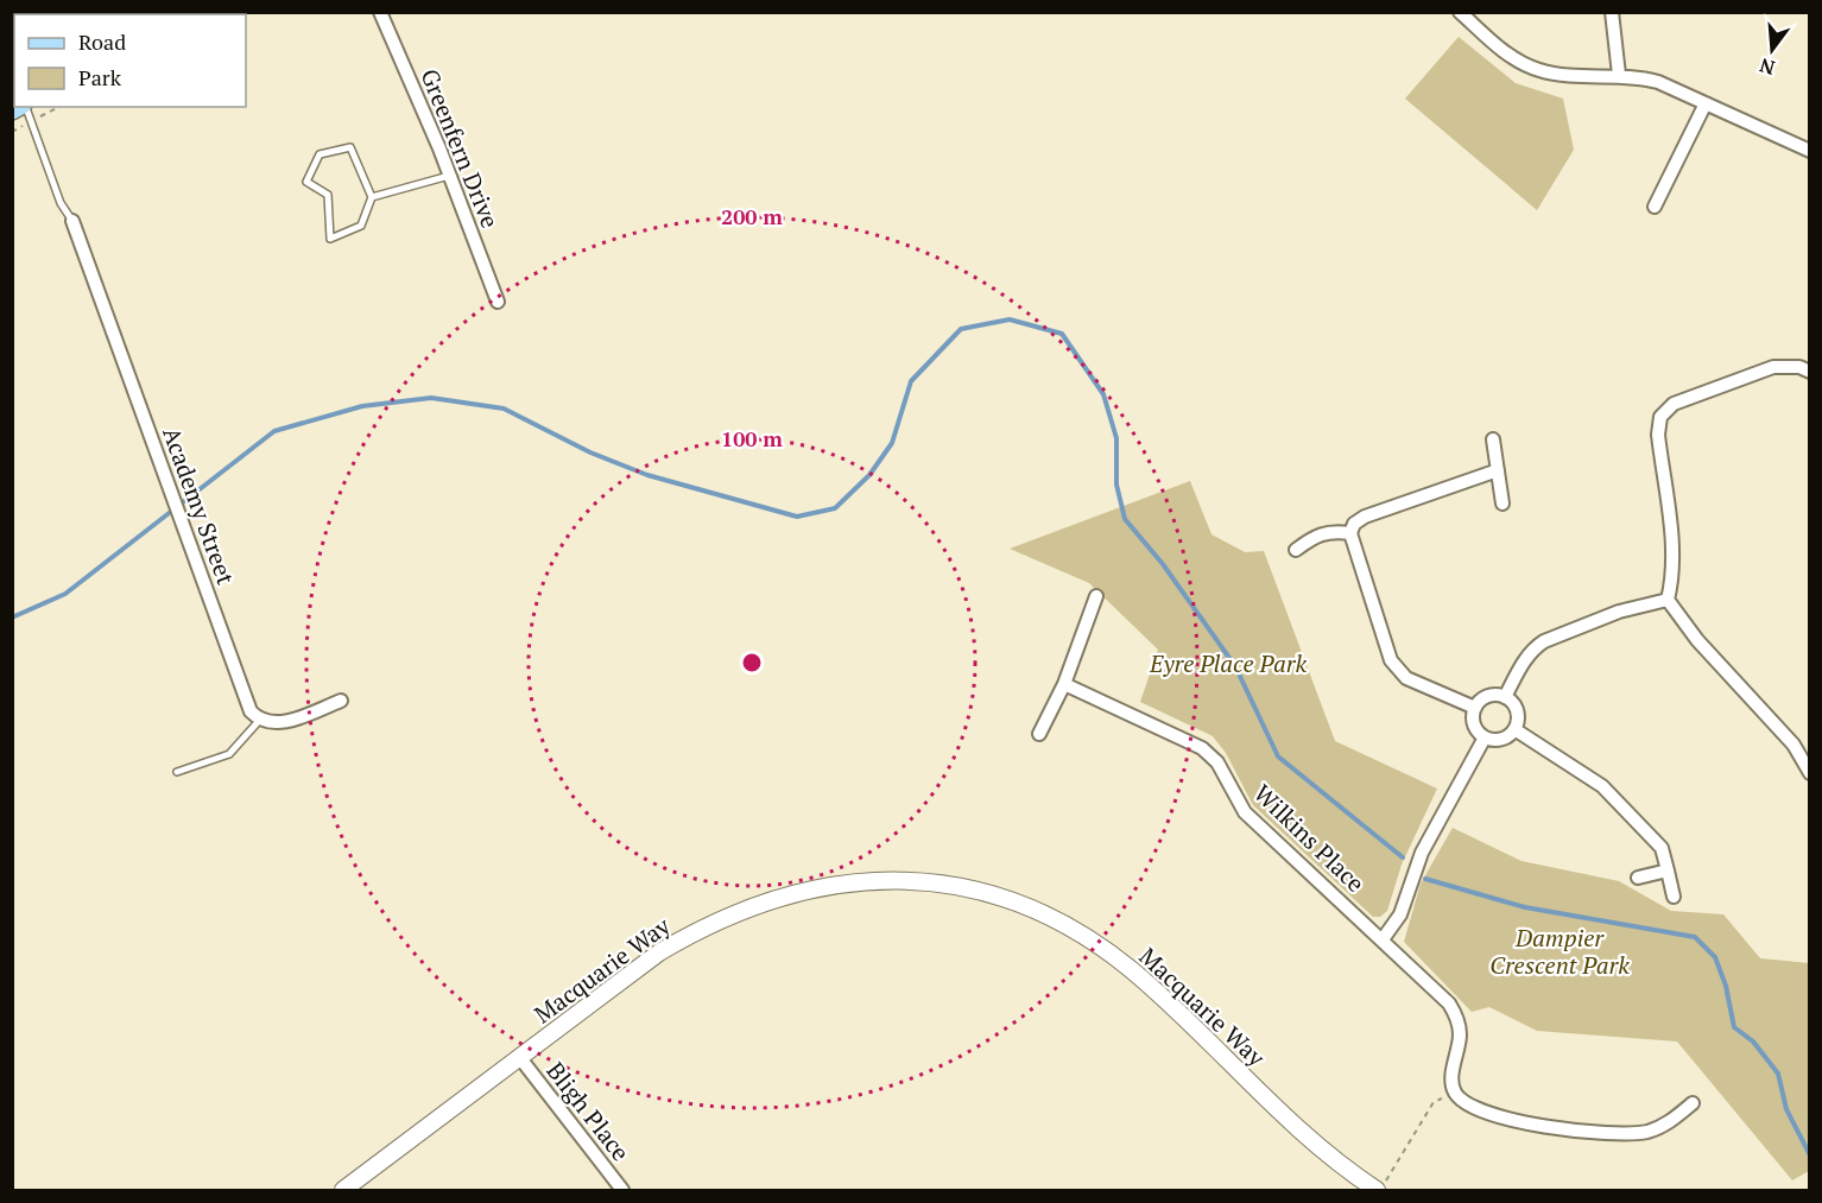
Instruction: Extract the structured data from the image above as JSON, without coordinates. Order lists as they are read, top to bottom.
{
  "streets": {
    "street": [
      "Greenfern Drive",
      "Academy Street",
      "Wilkins Place",
      "Macquarie Way",
      "Bligh Place"
    ]
  },
  "crossings": [
    ["Macquarie Way", "Bligh Place"]
  ],
  "parks": ["Eyre Place Park", "Dampier Crescent Park"],
  "legend": ["Road", "Park"],
  "north": "bottom",
  "rings": ["200 m", "100 m"]
}
